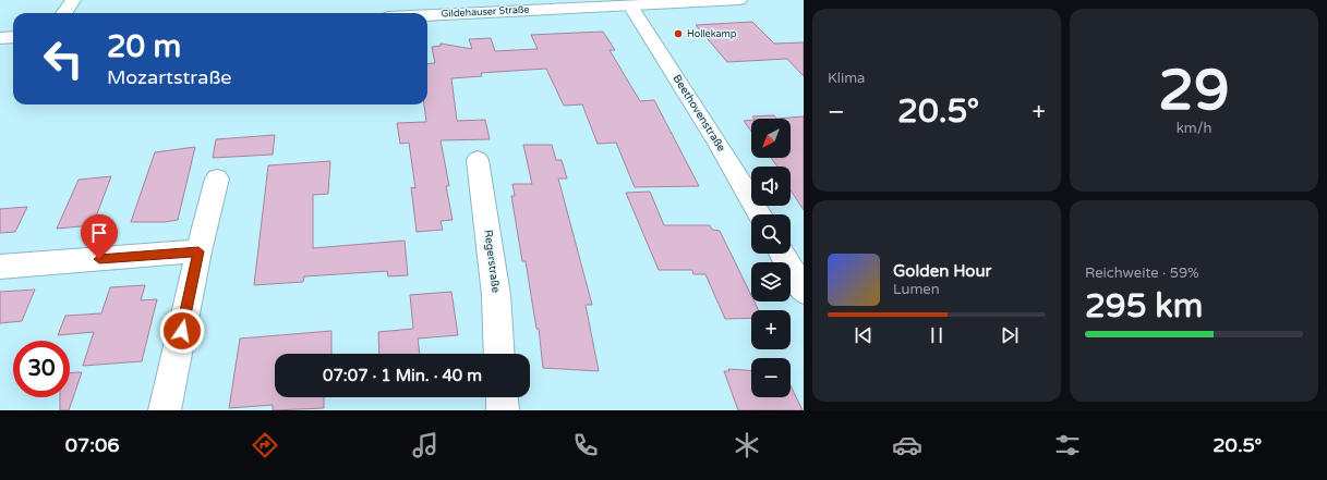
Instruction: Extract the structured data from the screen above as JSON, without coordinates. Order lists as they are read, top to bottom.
{
  "streets": {
    "street": ["Gildehauser Straße", "Beethovenstraße", "Regerstraße"]
  },
  "crossings": [
    ["Gildehauser Straße", "Beethovenstraße"]
  ],
  "places": ["Hollekamp"],
  "north": "bottom left",
  "page": {
    "tile": [
      "Klima",
      ["29", "km/h"],
      ["Reichweite · 59%", "295 km"]
    ],
    "turn": ["20 m", "Mozartstraße"],
    "heat": ["−", "20.5°", "+"],
    "map_buttons": ["+", "−"],
    "song": ["Golden Hour", "Lumen"],
    "limit": "30",
    "trip": "07:07 · 1 Min. · 40 m",
    "tabs": ["07:06", "20.5°"]
  }
}
